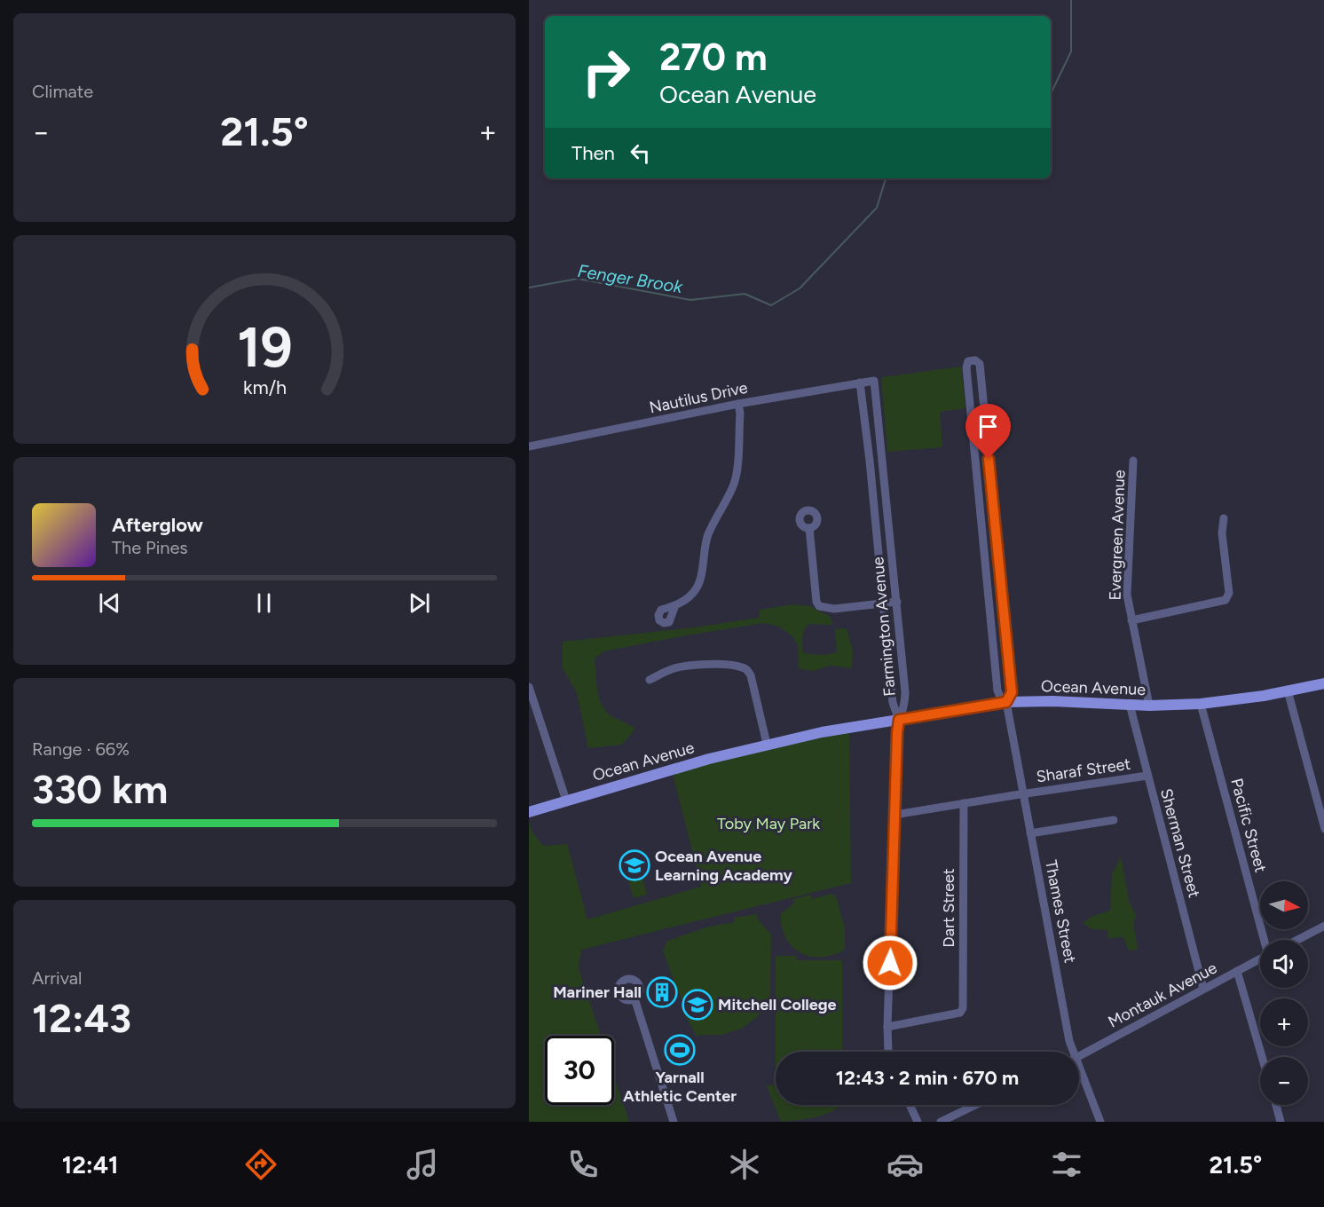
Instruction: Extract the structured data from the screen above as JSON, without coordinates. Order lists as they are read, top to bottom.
{
  "streets": {
    "main road": ["Ocean Avenue"],
    "street": [
      "Nautilus Drive",
      "Evergreen Avenue",
      "Farmington Avenue",
      "Sharaf Street",
      "Pacific Street",
      "Sherman Street",
      "Dart Street",
      "Thames Street",
      "Montauk Avenue"
    ]
  },
  "crossings": [
    ["Nautilus Drive", "Farmington Avenue"],
    ["Evergreen Avenue", "Ocean Avenue"],
    ["Farmington Avenue", "Ocean Avenue"],
    ["Ocean Avenue", "Pacific Street"],
    ["Ocean Avenue", "Sherman Street"],
    ["Ocean Avenue", "Thames Street"],
    ["Sharaf Street", "Sherman Street"],
    ["Sharaf Street", "Dart Street"],
    ["Sharaf Street", "Thames Street"],
    ["Sherman Street", "Montauk Avenue"]
  ],
  "water": ["Fenger Brook"],
  "parks": ["Toby May Park"],
  "places": {
    "school or university": ["Ocean Avenue Learning Academy", "Mitchell College"],
    "building": ["Mariner Hall"],
    "sports": ["Yarnall Athletic Center"]
  },
  "north": "right",
  "page": {
    "tile": [
      "Climate",
      ["Range · 66%", "330 km"],
      ["Arrival", "12:43"]
    ],
    "turn": ["270 m", "Ocean Avenue"],
    "heat": ["−", "21.5°", "+"],
    "then": "Then",
    "song": ["Afterglow", "The Pines"],
    "map_buttons": ["+", "−"],
    "limit": "30",
    "trip": "12:43 · 2 min · 670 m",
    "tabs": ["12:41", "21.5°"],
    "gauge": ["19", "km/h"]
  }
}
